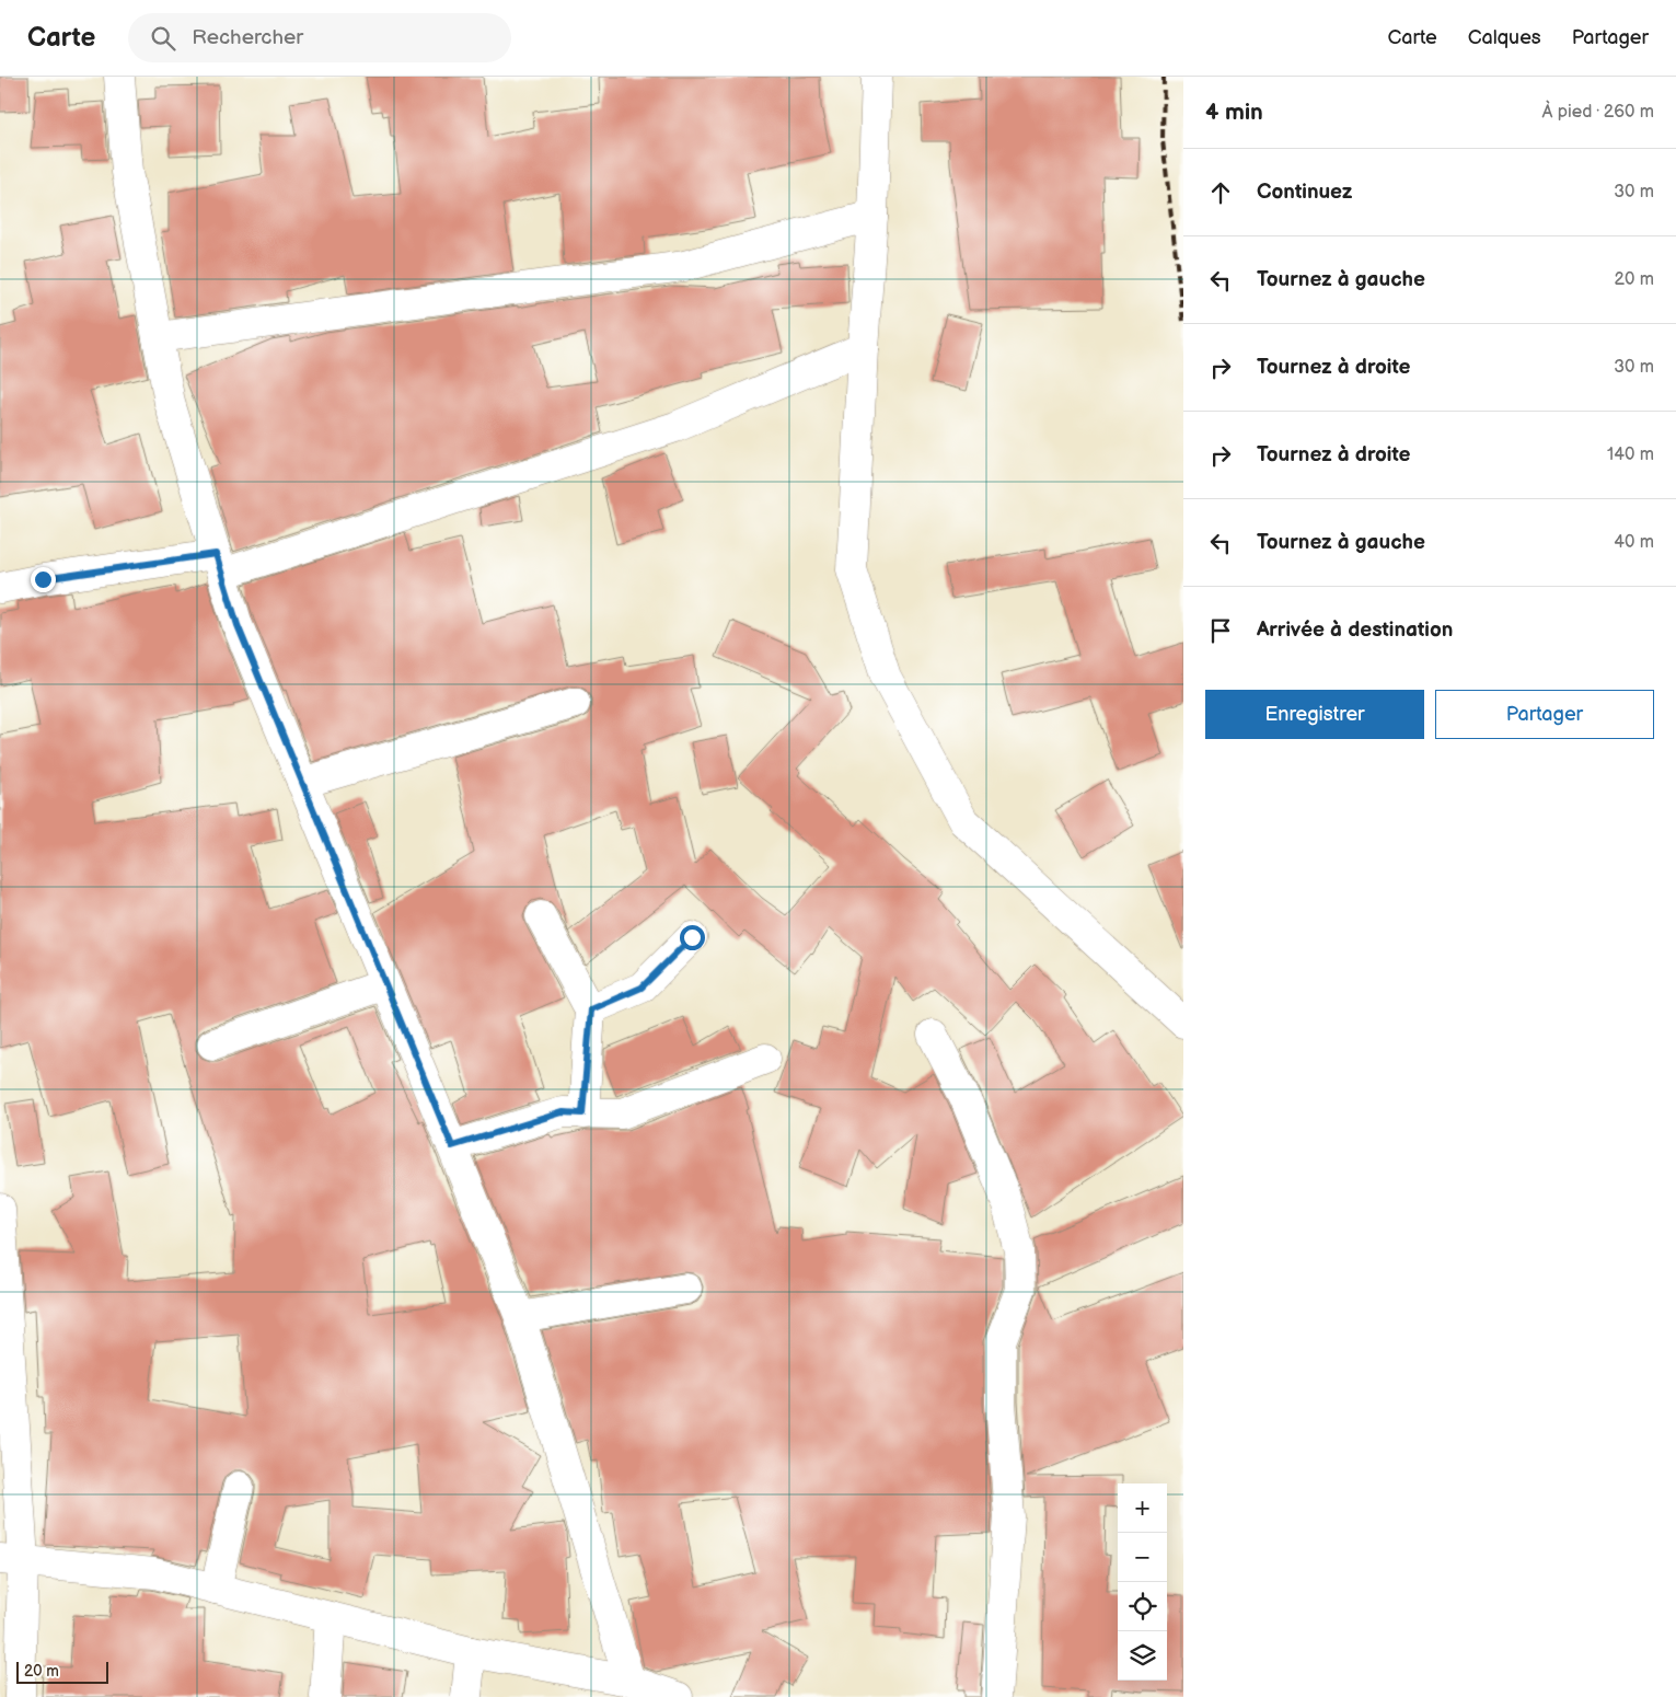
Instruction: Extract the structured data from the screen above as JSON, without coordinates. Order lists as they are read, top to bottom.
{
  "scale_bar": "20 m",
  "page": {
    "header": "Carte",
    "search": "Rechercher",
    "nav": ["Carte", "Calques", "Partager"],
    "heading": ["4 min", "À pied · 260 m"],
    "list": [
      ["Continuez", "30 m"],
      ["Tournez à gauche", "20 m"],
      ["Tournez à droite", "30 m"],
      ["Tournez à droite", "140 m"],
      ["Tournez à gauche", "40 m"],
      "Arrivée à destination"
    ],
    "buttons": ["Enregistrer", "Partager"],
    "map_buttons": ["+", "−"],
    "scale": "20 m"
  }
}
